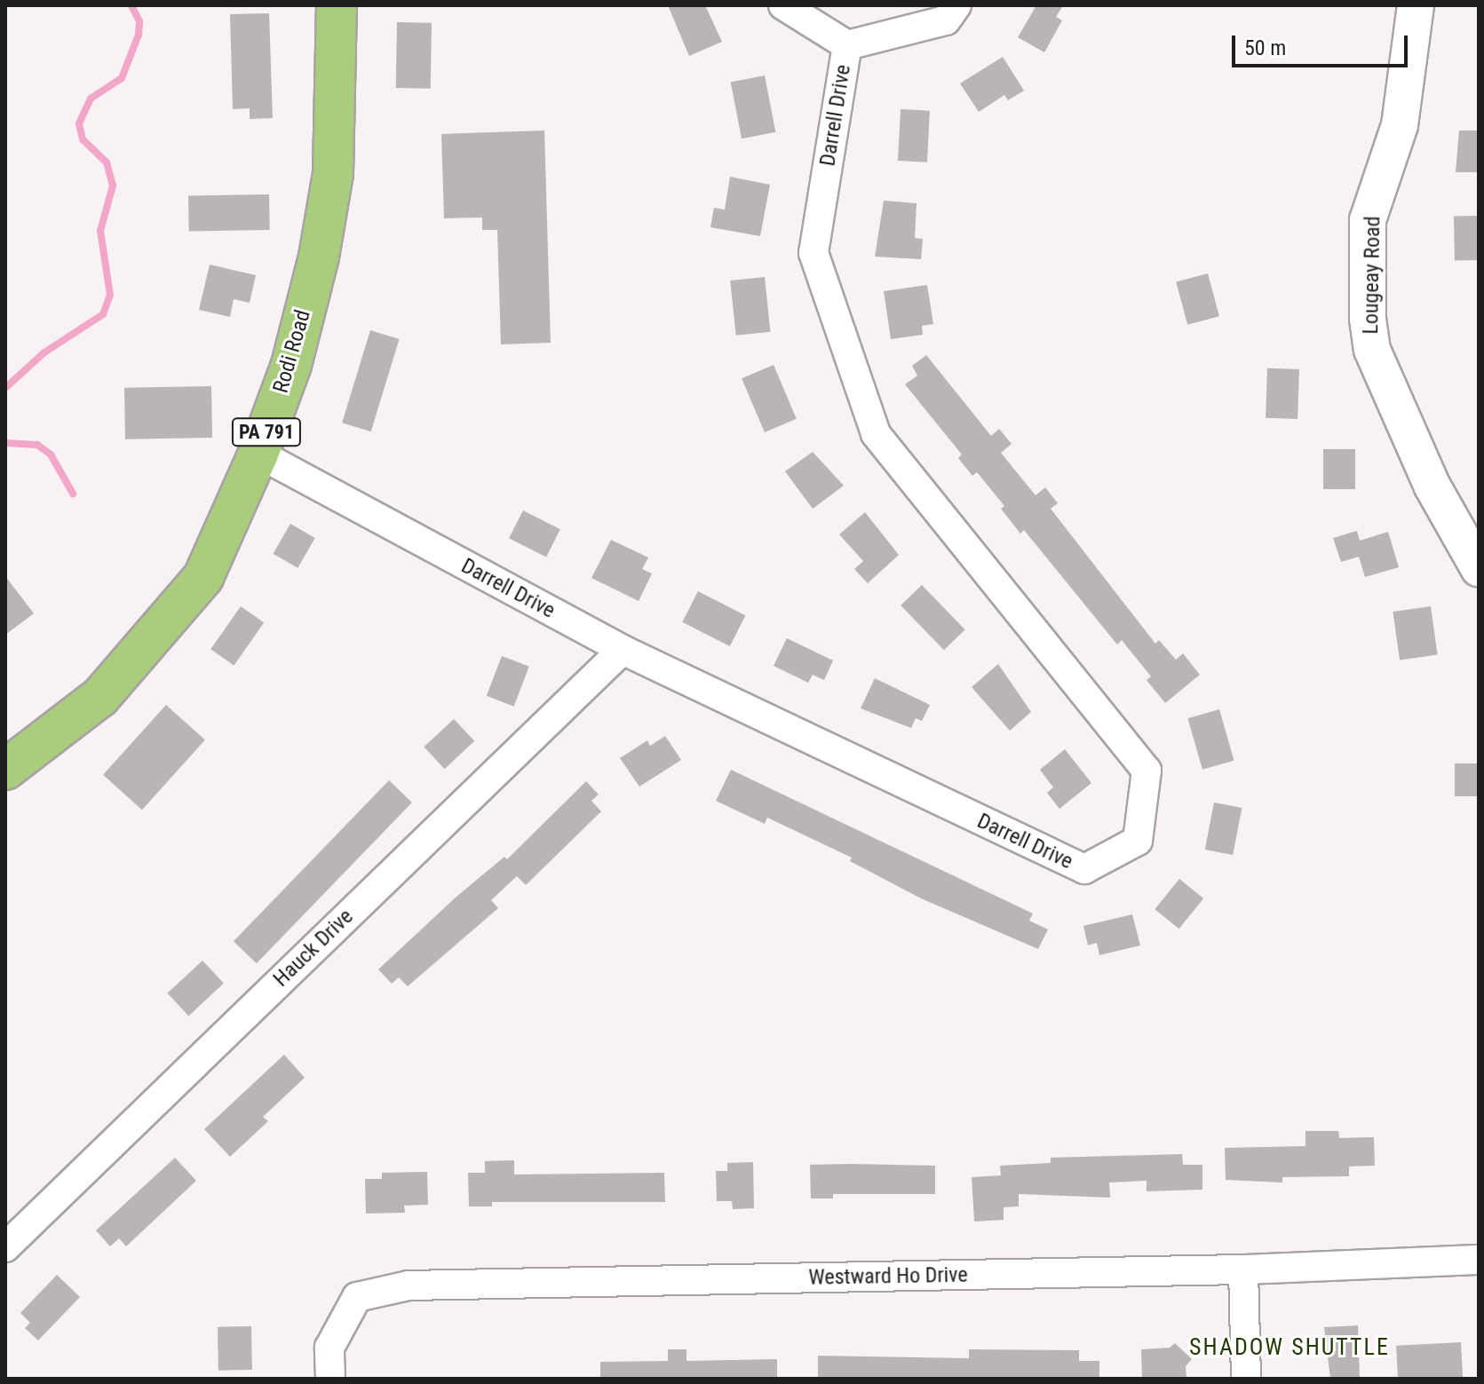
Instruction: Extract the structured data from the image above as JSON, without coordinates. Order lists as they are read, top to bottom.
{
  "streets": {
    "main road": ["Rodi Road", "PA 791"],
    "street": [
      "Darrell Drive",
      "Lougeay Road",
      "Hauck Drive",
      "Westward Ho Drive"
    ]
  },
  "crossings": [
    ["Darrell Drive", "Rodi Road"],
    ["Darrell Drive", "Hauck Drive"]
  ],
  "districts": ["SHADOW SHUTTLE"],
  "scale_bar": "50 m"
}
